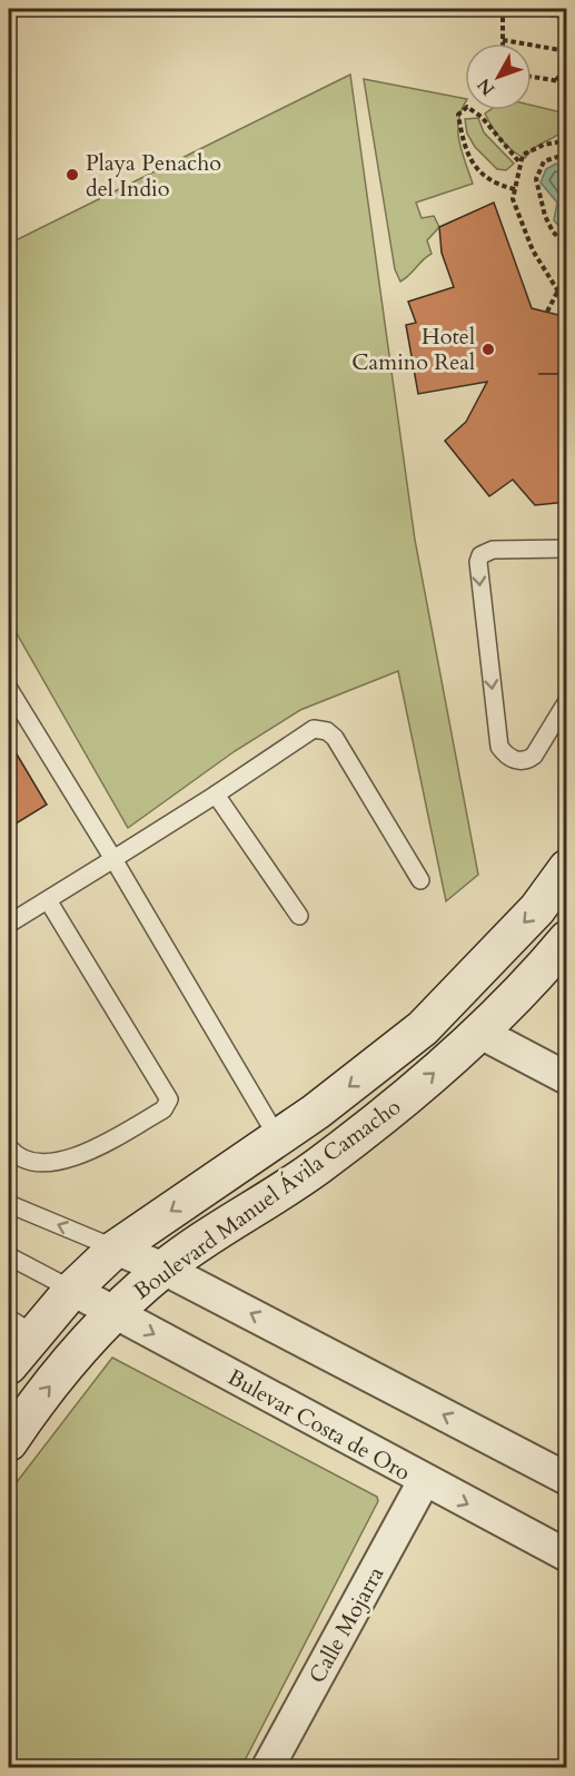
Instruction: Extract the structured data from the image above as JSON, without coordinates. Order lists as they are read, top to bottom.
{
  "streets": {
    "main road": ["Boulevard Manuel Ávila Camacho"],
    "street": ["Bulevar Costa de Oro", "Calle Mojarra"]
  },
  "crossings": [
    ["Boulevard Manuel Ávila Camacho", "Bulevar Costa de Oro"],
    ["Bulevar Costa de Oro", "Calle Mojarra"]
  ],
  "places": ["Playa Penacho del Indio", "Hotel Camino Real"],
  "north": "bottom left"
}
